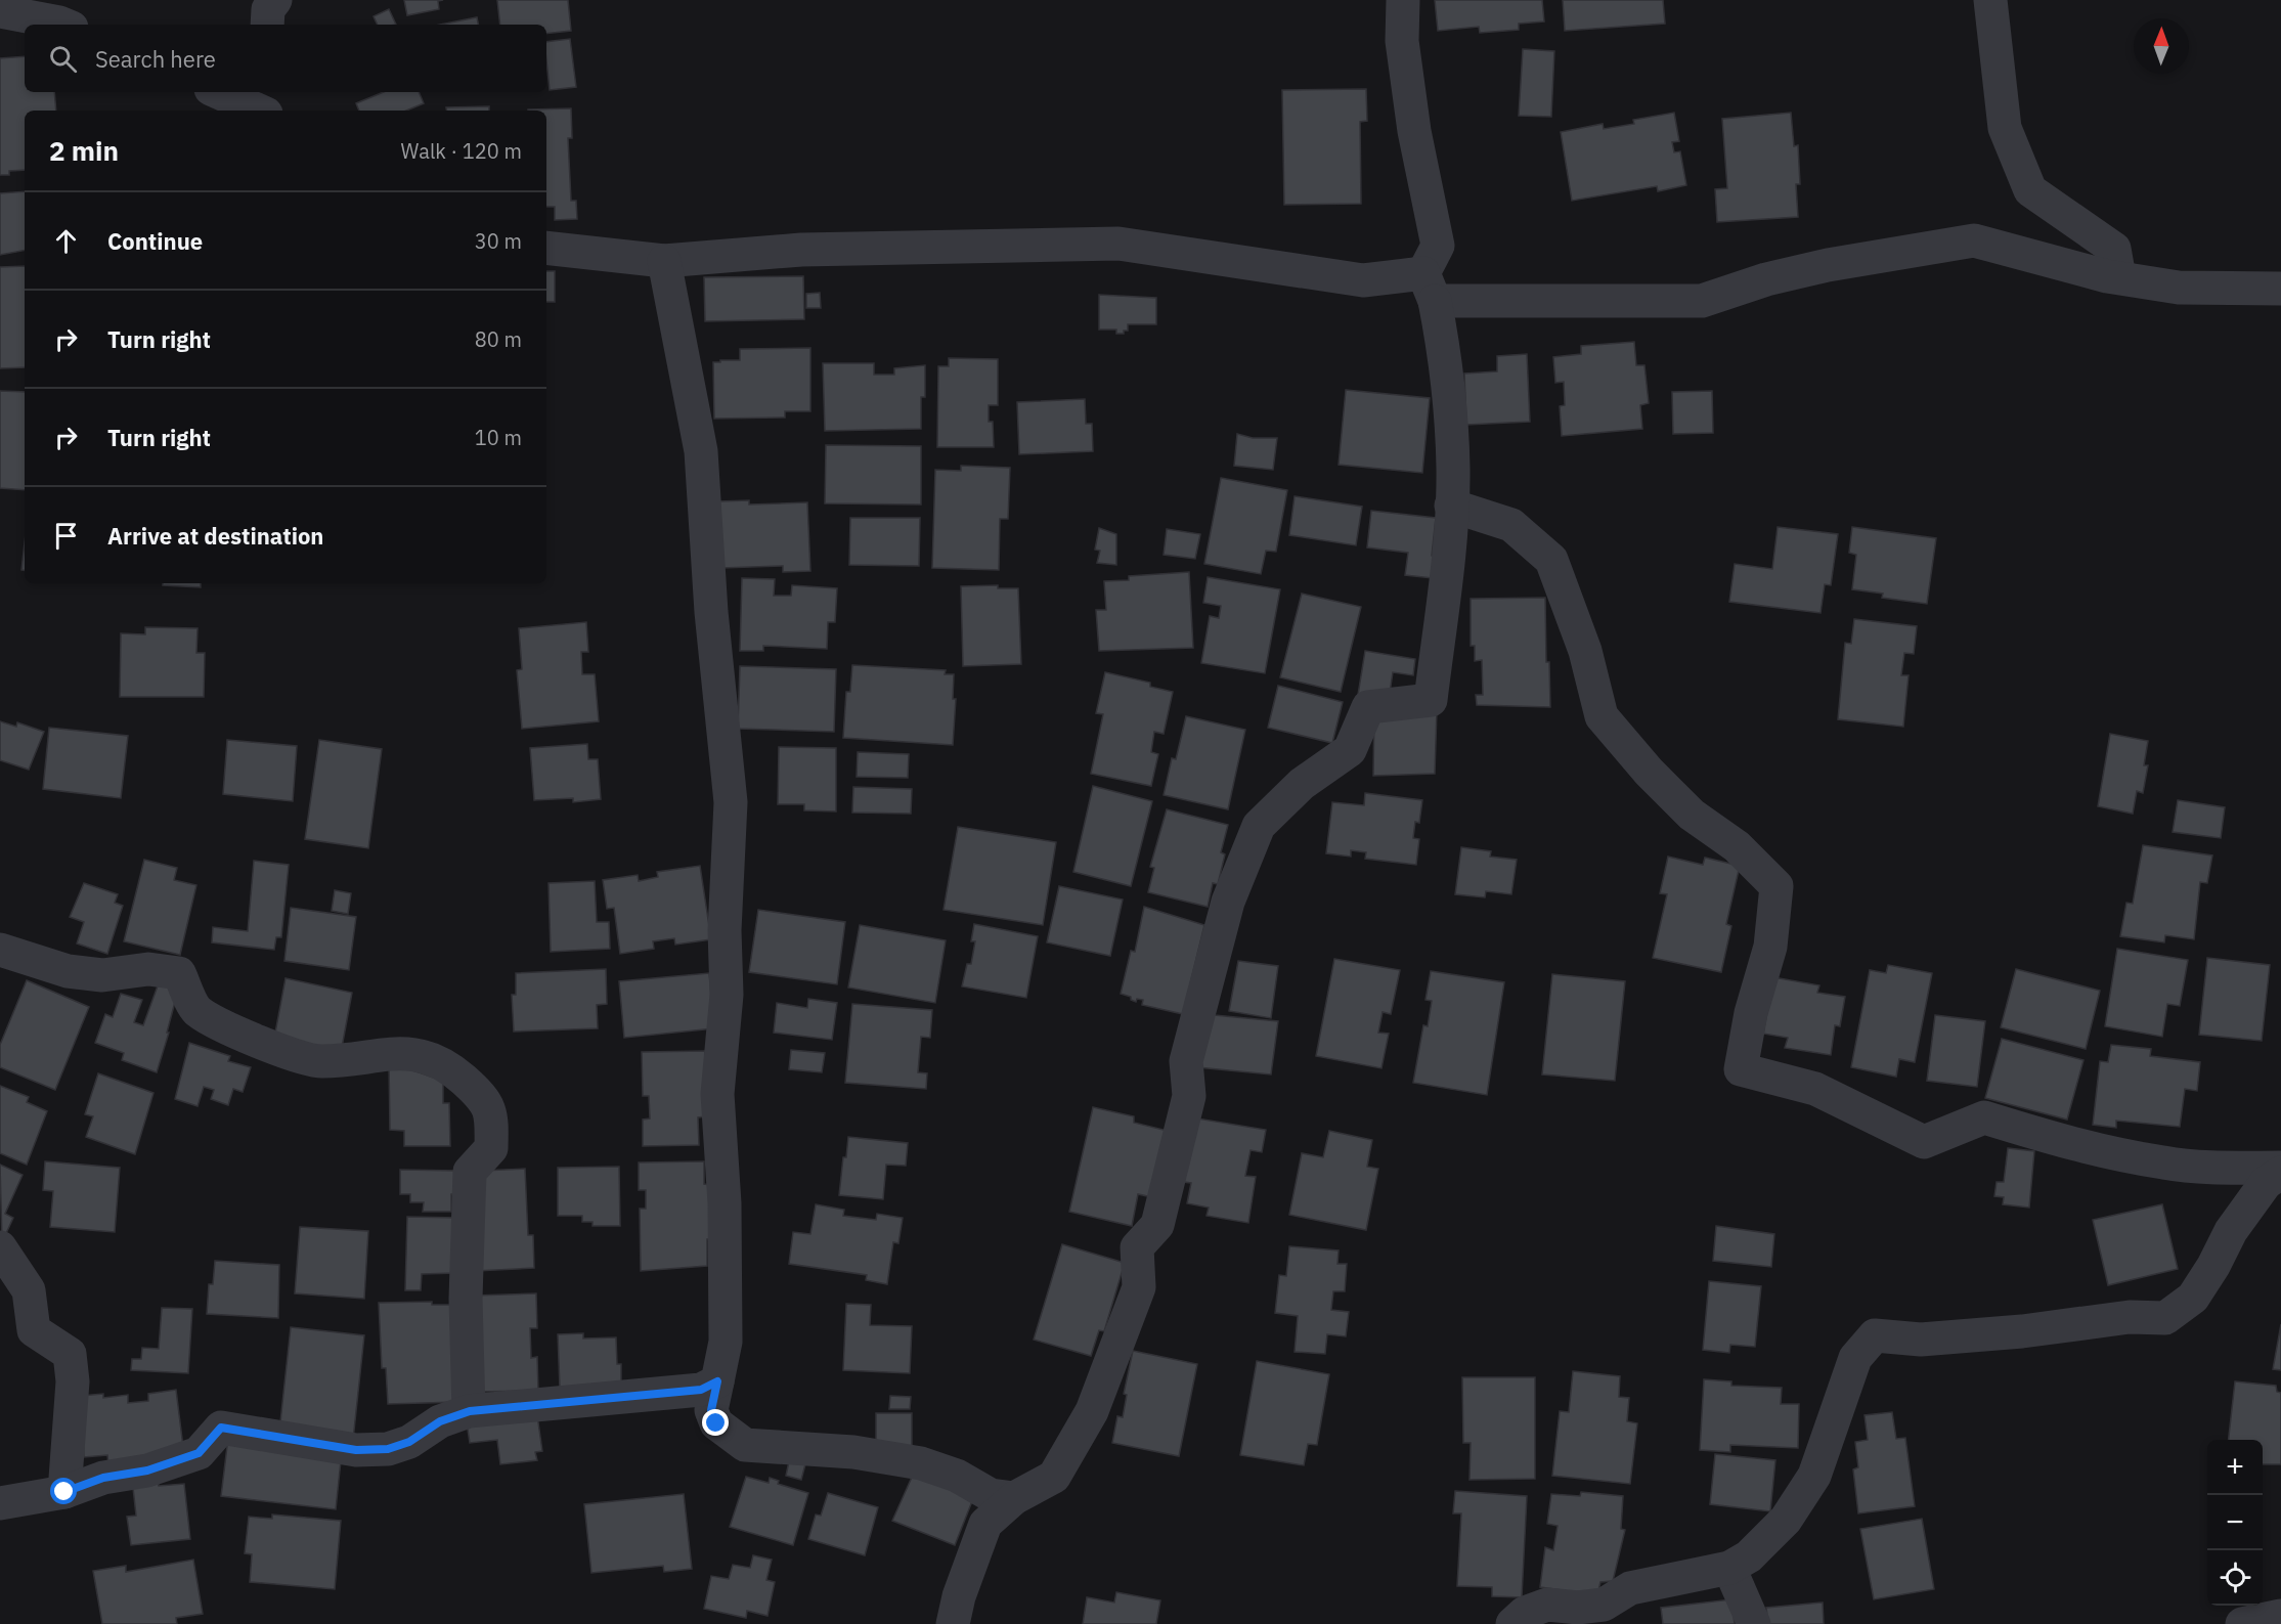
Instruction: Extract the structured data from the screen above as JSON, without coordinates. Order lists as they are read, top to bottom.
{
  "north": "top",
  "page": {
    "search": "Search here",
    "heading": ["2 min", "Walk · 120 m"],
    "list": [
      ["Continue", "30 m"],
      ["Turn right", "80 m"],
      ["Turn right", "10 m"],
      "Arrive at destination"
    ],
    "map_buttons": ["+", "−"]
  }
}
